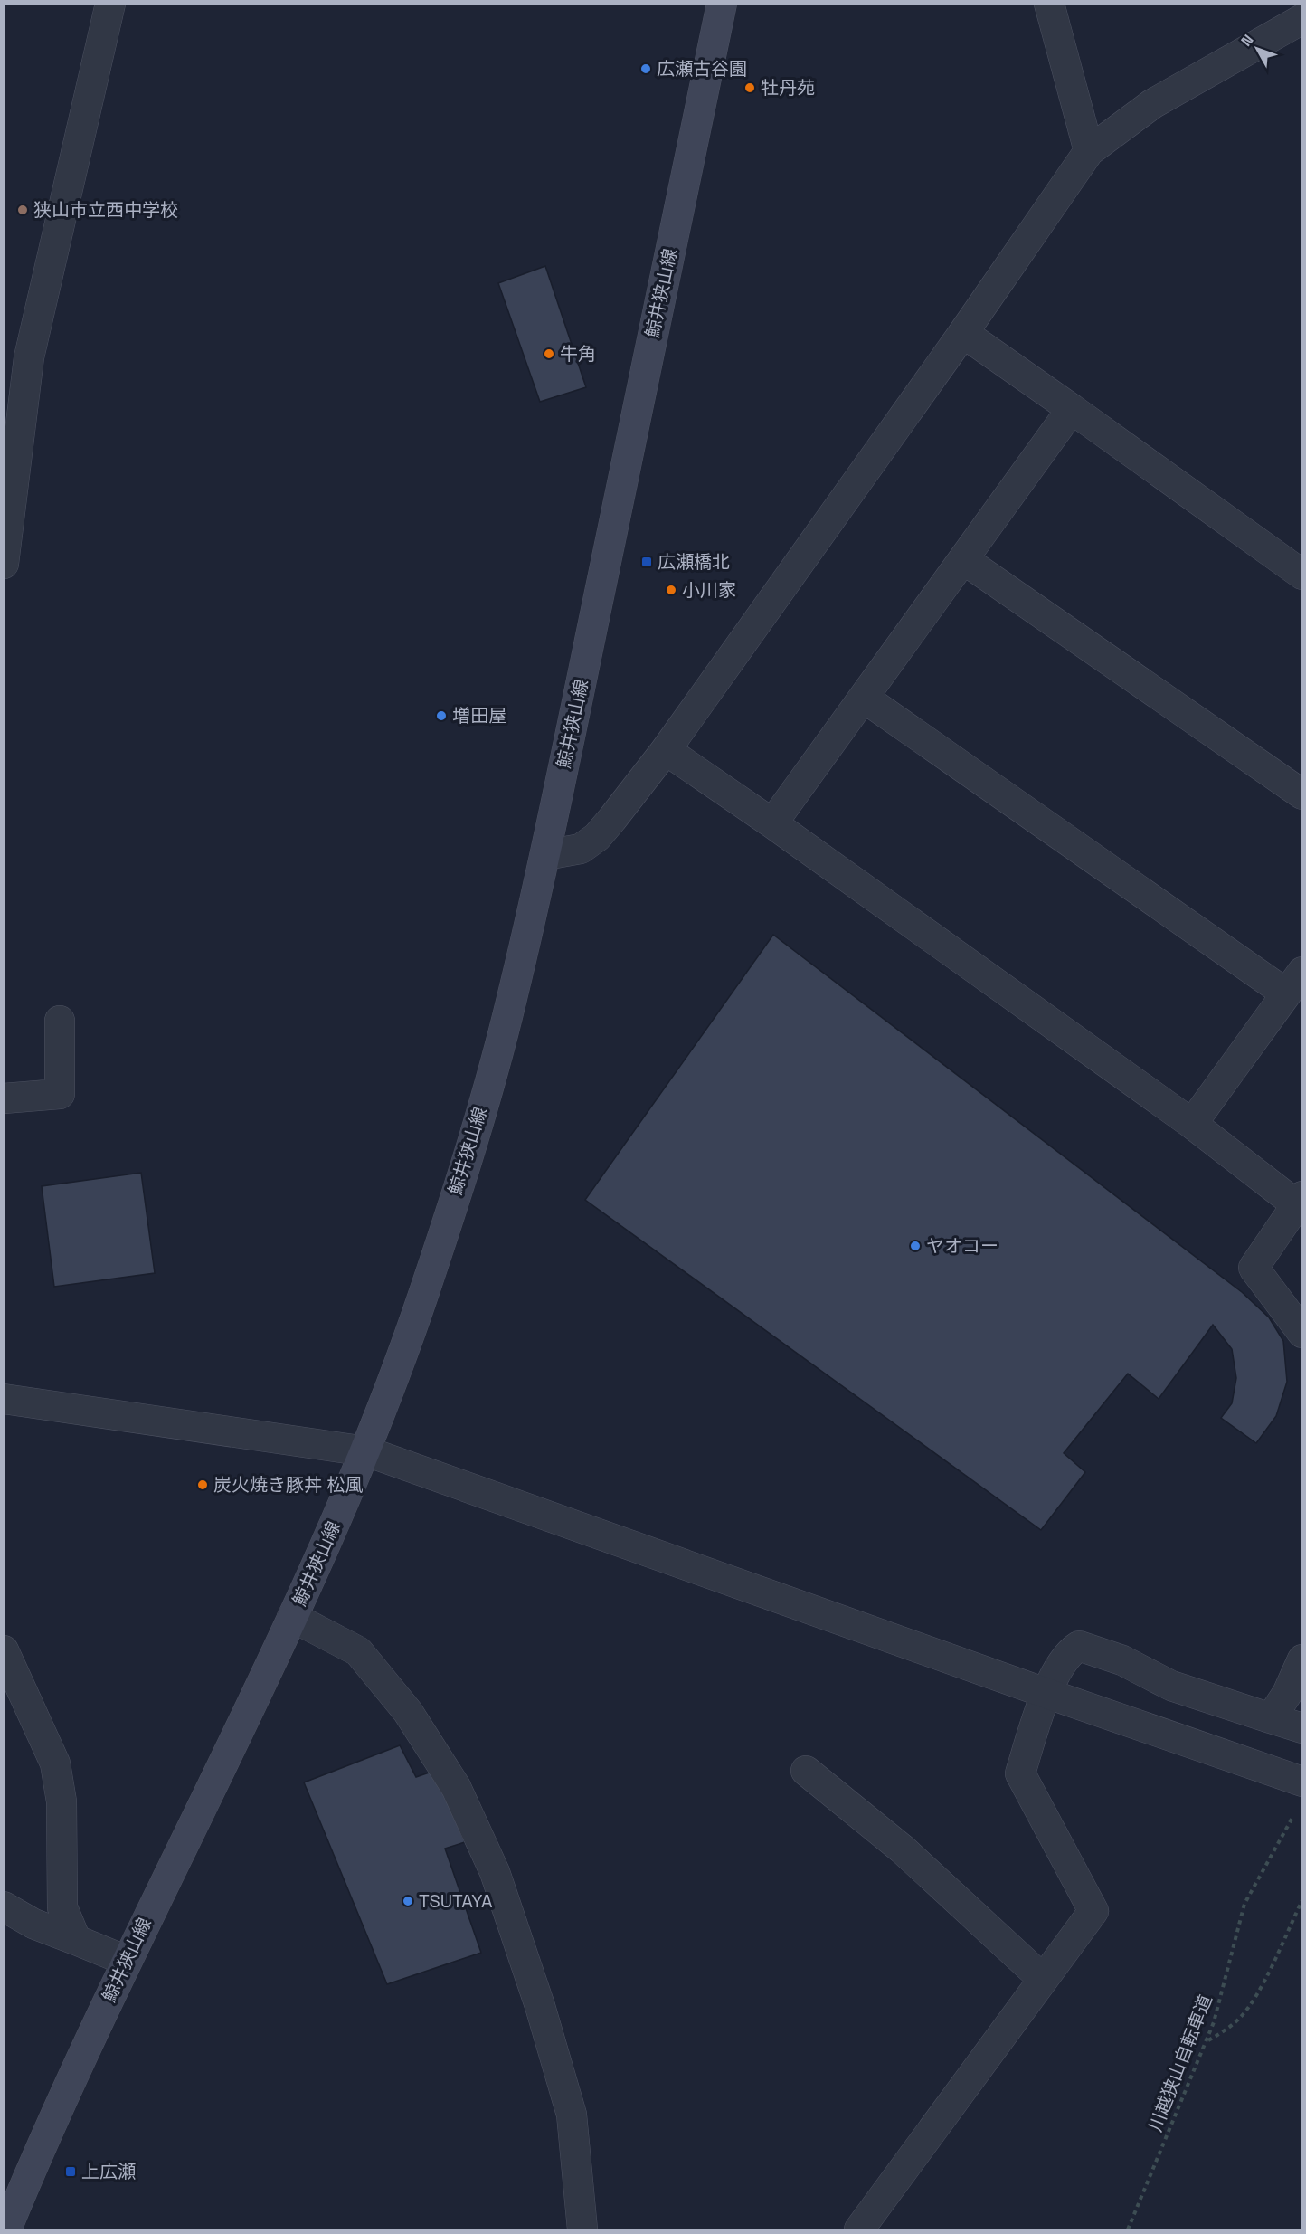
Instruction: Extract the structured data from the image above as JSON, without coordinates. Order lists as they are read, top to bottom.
{
  "streets": {
    "main road": ["鯨井狭山線"],
    "path": ["川越狭山自転車道"]
  },
  "places": {
    "other": [
      "広瀬古谷園",
      "牡丹苑",
      "狭山市立西中学校",
      "牛角",
      "小川家",
      "増田屋",
      "ヤオコー",
      "炭火焼き豚丼 松風",
      "TSUTAYA"
    ],
    "transit": ["広瀬橋北", "上広瀬"]
  },
  "north": "top left"
}
